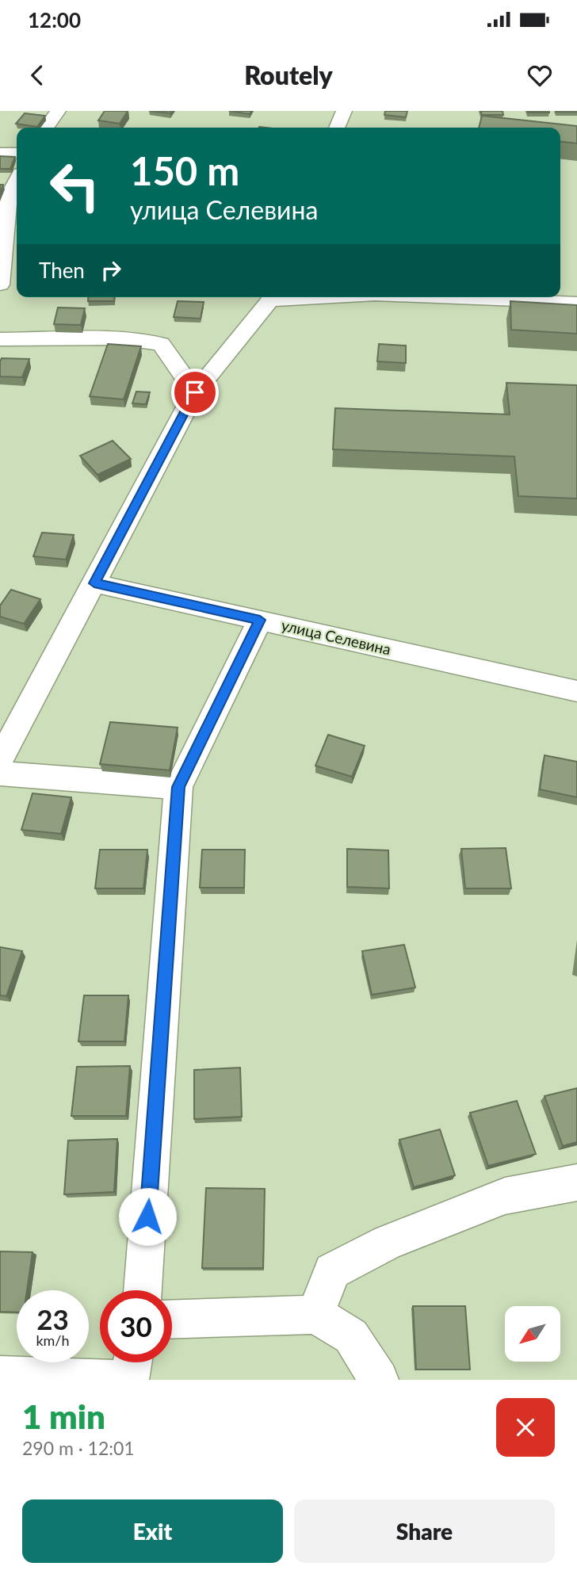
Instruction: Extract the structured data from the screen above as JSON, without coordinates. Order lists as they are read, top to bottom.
{
  "streets": {
    "street": ["улица Селевина"]
  },
  "north": "bottom left",
  "page": {
    "status": "12:00",
    "header": "Routely",
    "turn": ["150 m", "улица Селевина"],
    "then": "Then",
    "speed": "23 km/h",
    "limit": "30",
    "heading": ["1 min", "290 m · 12:01"],
    "buttons": ["Exit", "Share"]
  }
}
